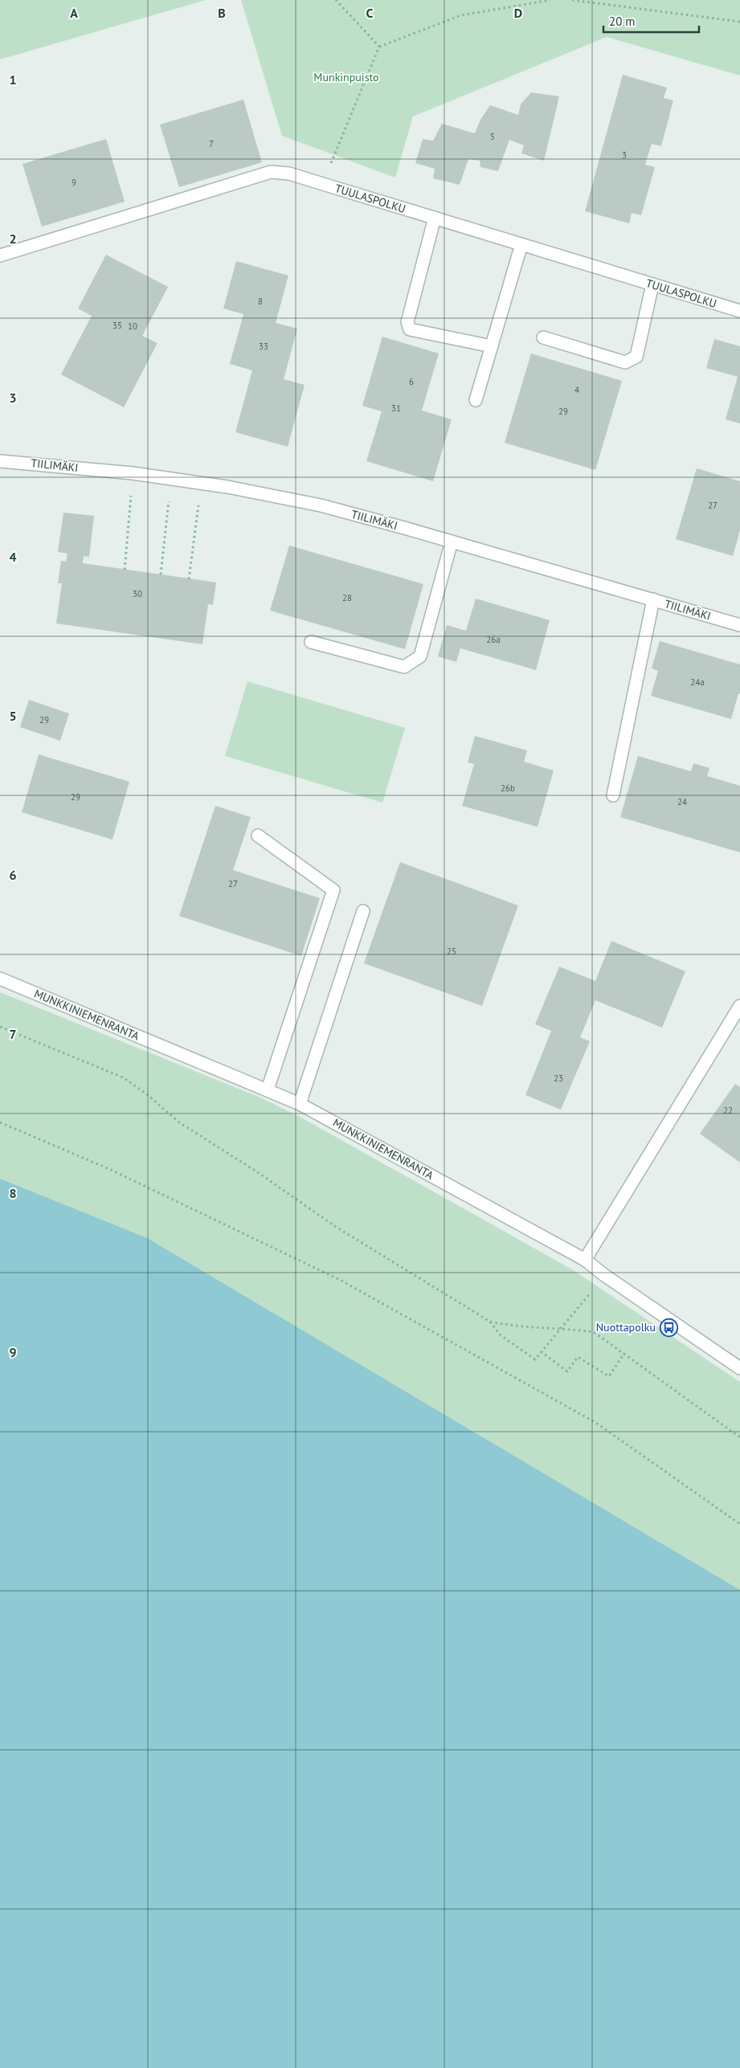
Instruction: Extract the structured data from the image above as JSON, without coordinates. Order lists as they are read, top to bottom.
{
  "streets": {
    "street": ["TUULASPOLKU", "TIILIMÄKI", "MUNKKINIEMENRANTA"]
  },
  "parks": ["Munkinpuisto"],
  "places": {
    "bus stop": ["Nuottapolku"]
  },
  "house_numbers": [
    "5",
    "7",
    "3",
    "9",
    "8",
    "35",
    "10",
    "33",
    "6",
    "4",
    "31",
    "29",
    "27",
    "30",
    "28",
    "26a",
    "24a",
    "29",
    "26b",
    "29",
    "24",
    "27",
    "25",
    "23",
    "22"
  ],
  "scale_bar": "20 m",
  "grid": {
    "columns": [
      "A",
      "B",
      "C",
      "D"
    ],
    "rows": [
      "1",
      "2",
      "3",
      "4",
      "5",
      "6",
      "7",
      "8",
      "9"
    ]
  }
}
